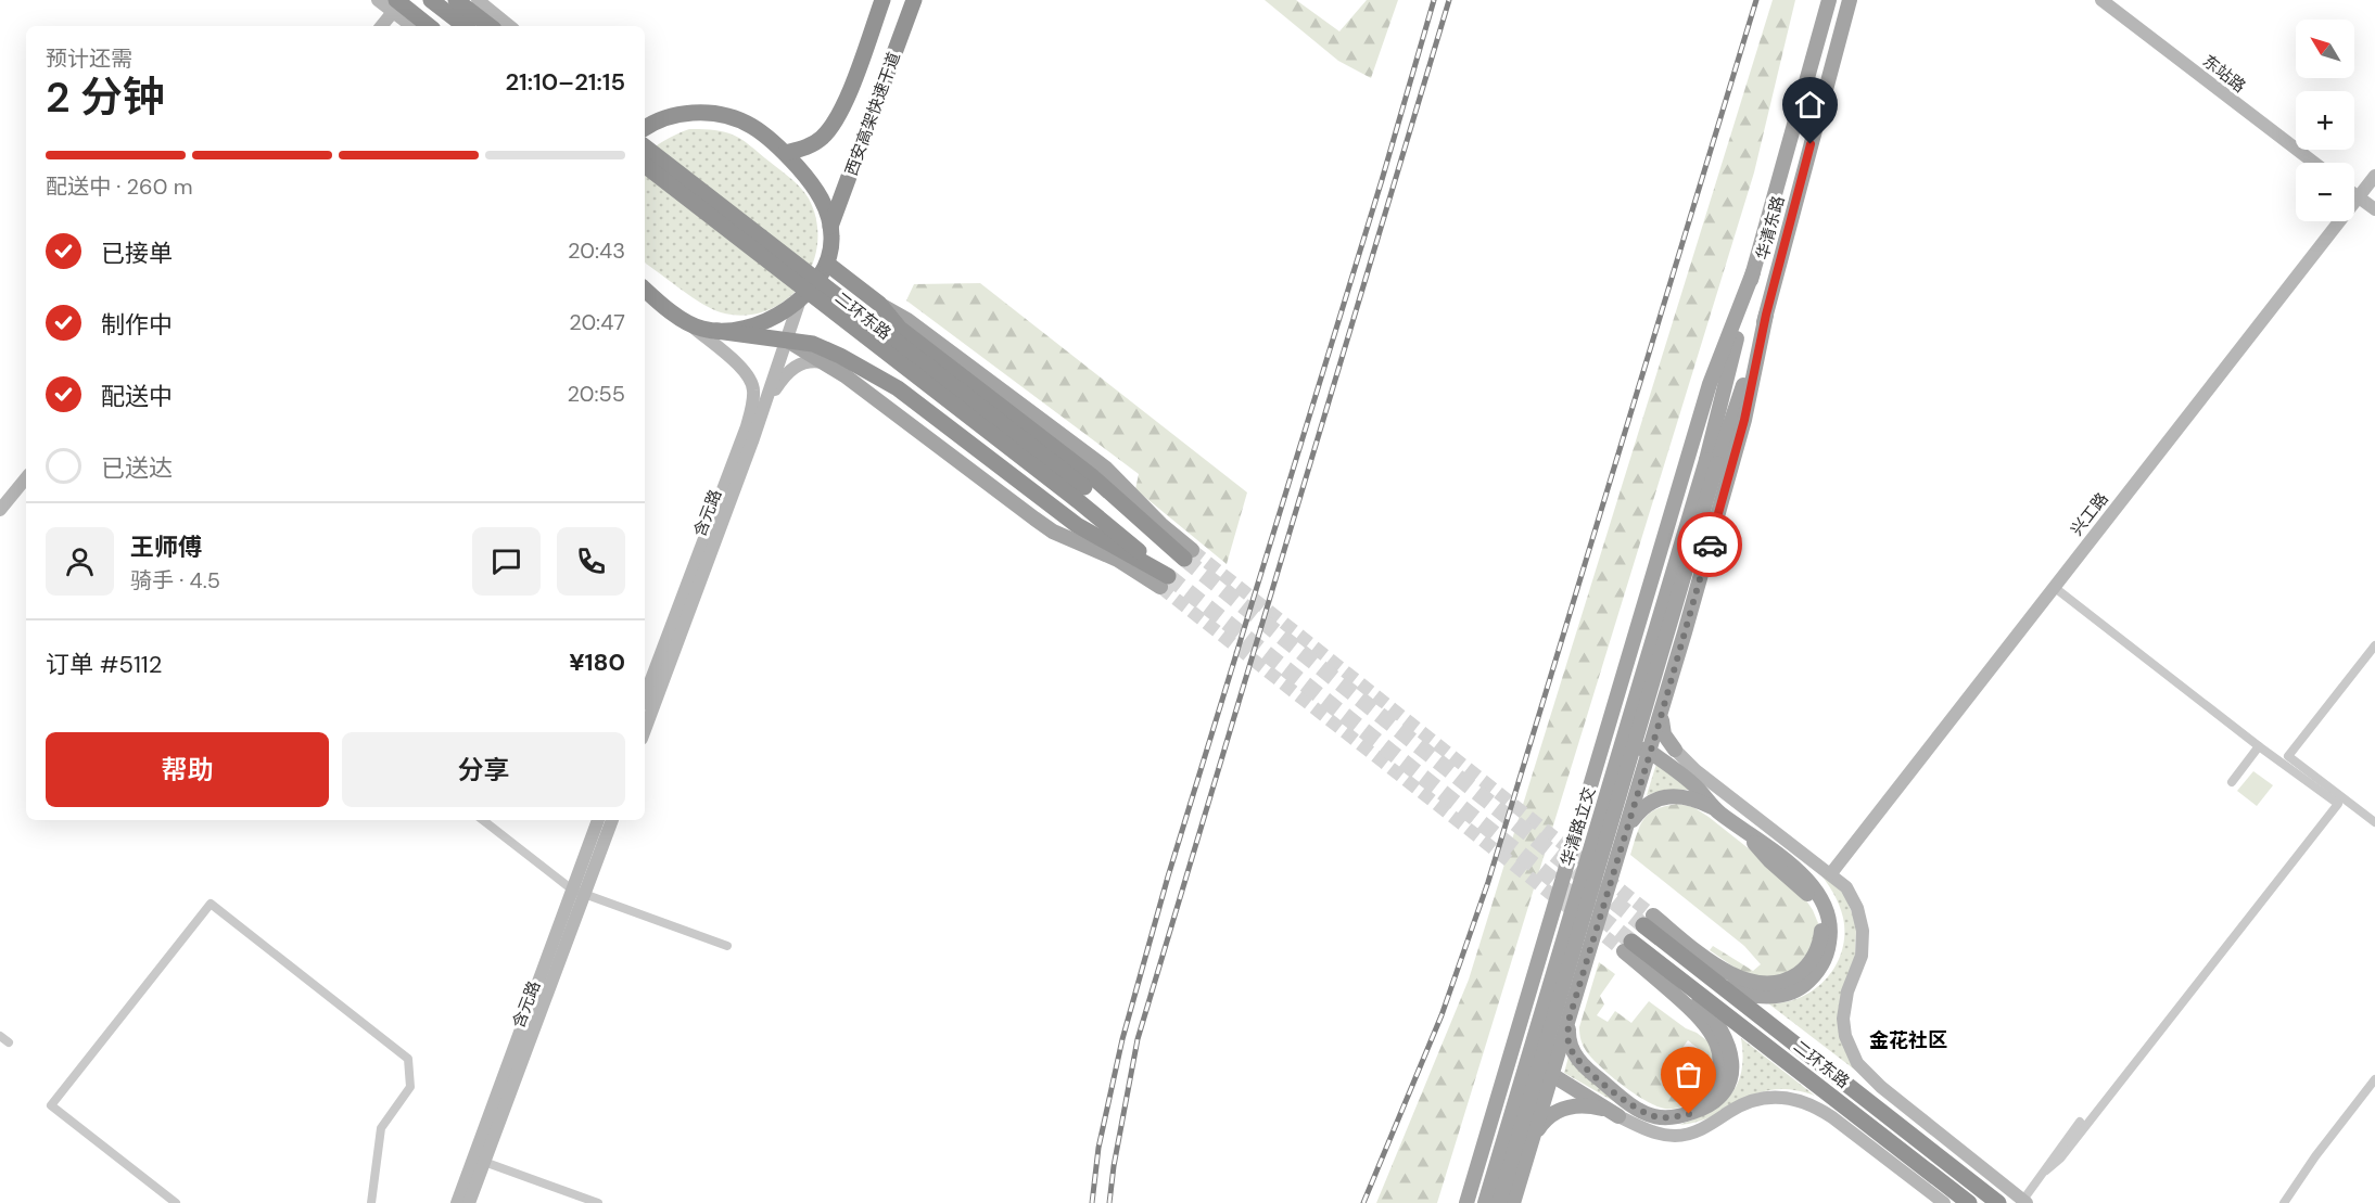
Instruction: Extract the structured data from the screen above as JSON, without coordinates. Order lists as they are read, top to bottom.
{
  "streets": {
    "highway": ["西安高架快速干道", "二环东路"],
    "main road": [
      "东站路",
      "华清东路",
      "含元路",
      "兴工路",
      "华清路立交"
    ]
  },
  "crossings": [
    ["华清东路", "华清路立交"]
  ],
  "districts": ["金花社区"],
  "north": "top left",
  "page": {
    "map_buttons": ["+", "−"],
    "heading": ["2 分钟", "预计还需", "21:10–21:15"],
    "panel": [
      "王师傅",
      "骑手 · 4.5",
      "订单 #5112",
      "¥180"
    ],
    "bar": "配送中 · 260 m",
    "list": [
      ["已接单", "20:43"],
      ["制作中", "20:47"],
      ["配送中", "20:55"],
      "已送达"
    ],
    "buttons": ["帮助", "分享"]
  }
}
